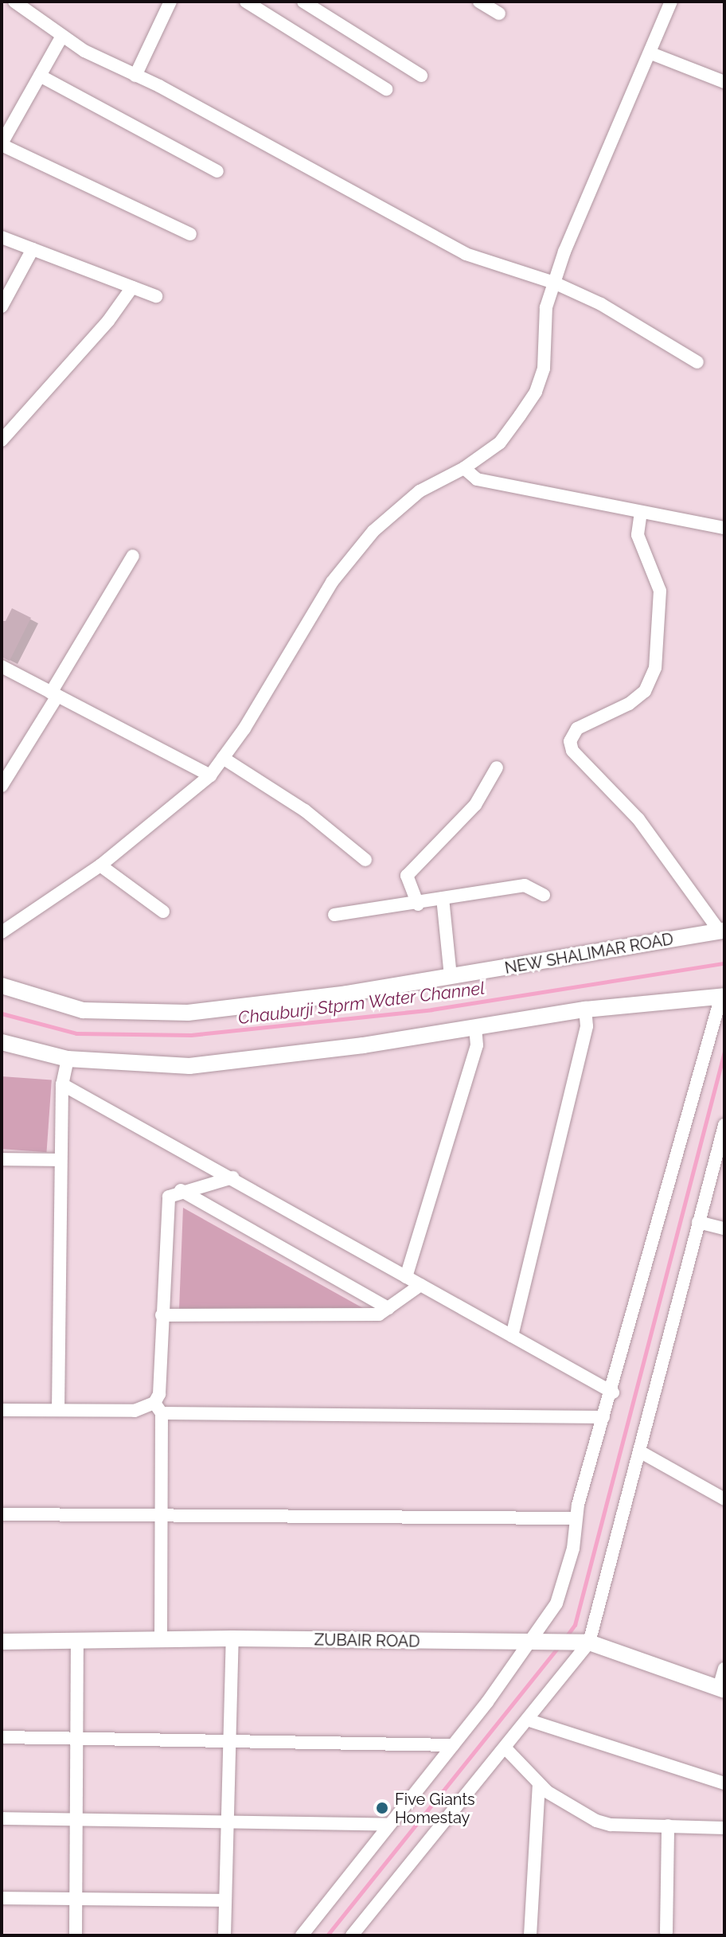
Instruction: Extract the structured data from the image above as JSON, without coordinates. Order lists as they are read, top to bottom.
{
  "streets": {
    "street": ["NEW SHALIMAR ROAD", "ZUBAIR ROAD"]
  },
  "water": ["Chauburji Stprm Water Channel"],
  "places": ["Five Giants Homestay"]
}
